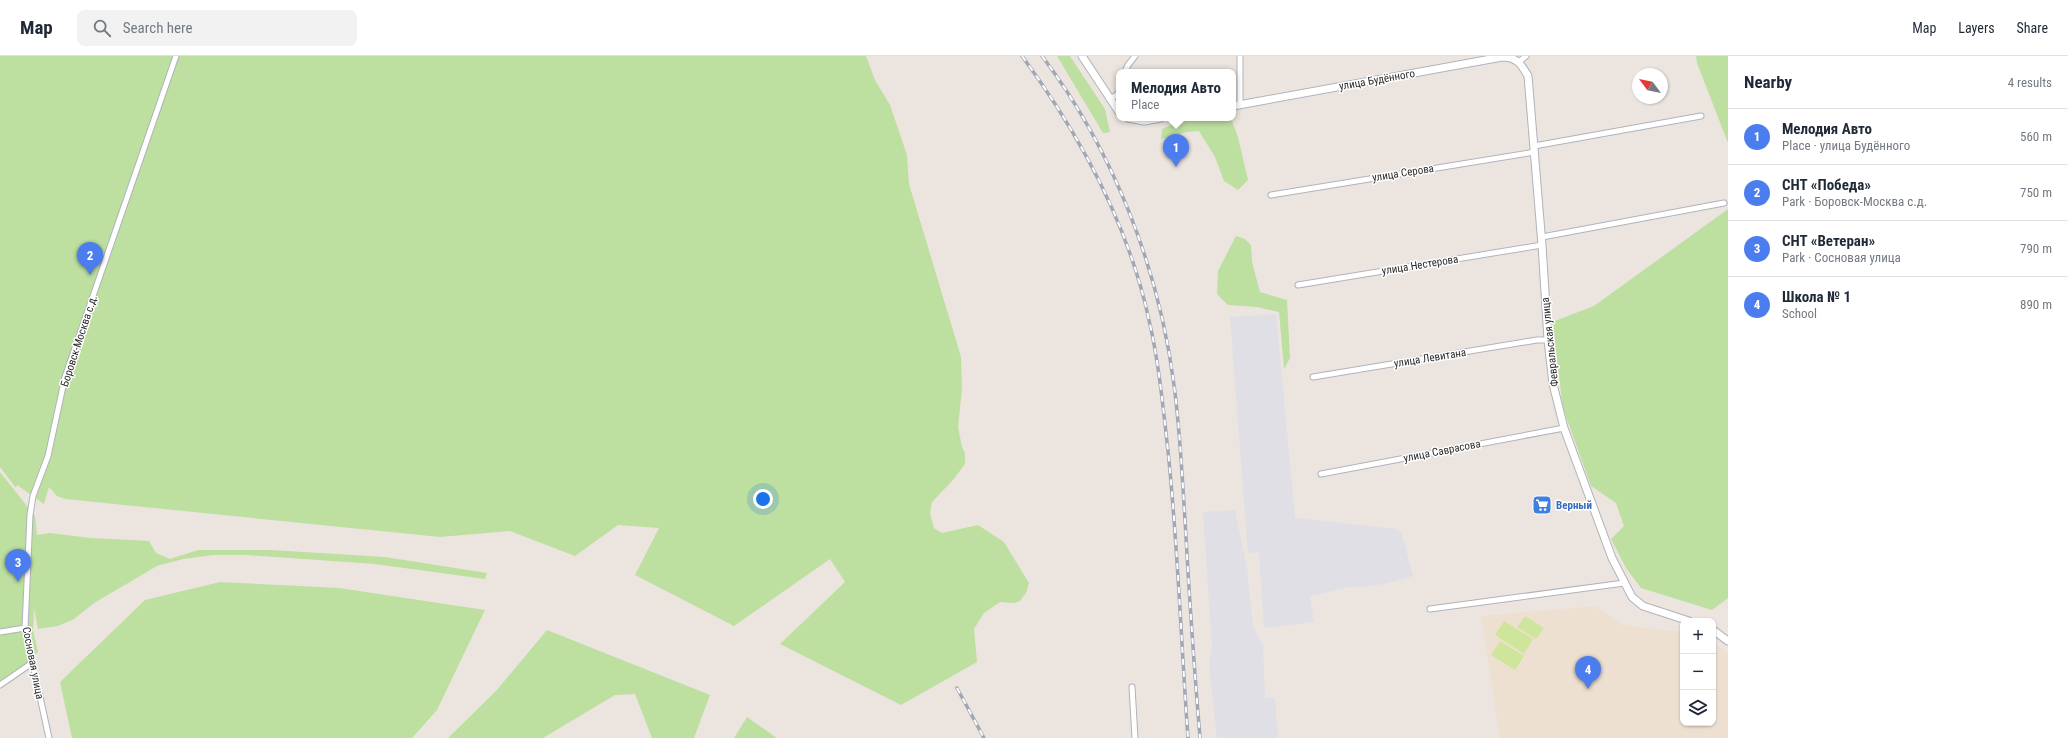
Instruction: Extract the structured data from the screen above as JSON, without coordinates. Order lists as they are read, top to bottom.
{
  "streets": {
    "main road": ["улица Будённого", "Февральская улица"],
    "street": [
      "улица Серова",
      "улица Нестерова",
      "Боровск-Москва с.д.",
      "улица Левитана",
      "улица Саврасова",
      "Сосновая улица"
    ]
  },
  "crossings": [
    ["улица Будённого", "Февральская улица"],
    ["улица Серова", "Февральская улица"],
    ["улица Нестерова", "Февральская улица"],
    ["Боровск-Москва с.д.", "Сосновая улица"],
    ["Февральская улица", "улица Левитана"],
    ["Февральская улица", "улица Саврасова"]
  ],
  "places": {
    "supermarket": ["Верный"]
  },
  "north": "top left",
  "page": {
    "header": "Map",
    "search": "Search here",
    "nav": ["Map", "Layers", "Share"],
    "heading": ["Nearby", "4 results"],
    "popup": ["Мелодия Авто", "Place"],
    "list": [
      {
        "mark": "1",
        "name": "Мелодия Авто",
        "note": "Place · улица Будённого",
        "value": "560 m"
      },
      {
        "mark": "2",
        "name": "СНТ «Победа»",
        "note": "Park · Боровск-Москва с.д.",
        "value": "750 m"
      },
      {
        "mark": "3",
        "name": "СНТ «Ветеран»",
        "note": "Park · Сосновая улица",
        "value": "790 m"
      },
      {
        "mark": "4",
        "name": "Школа № 1",
        "note": "School",
        "value": "890 m"
      }
    ],
    "pins": [
      "1",
      "2",
      "3",
      "4"
    ],
    "map_buttons": ["+", "−"]
  }
}
